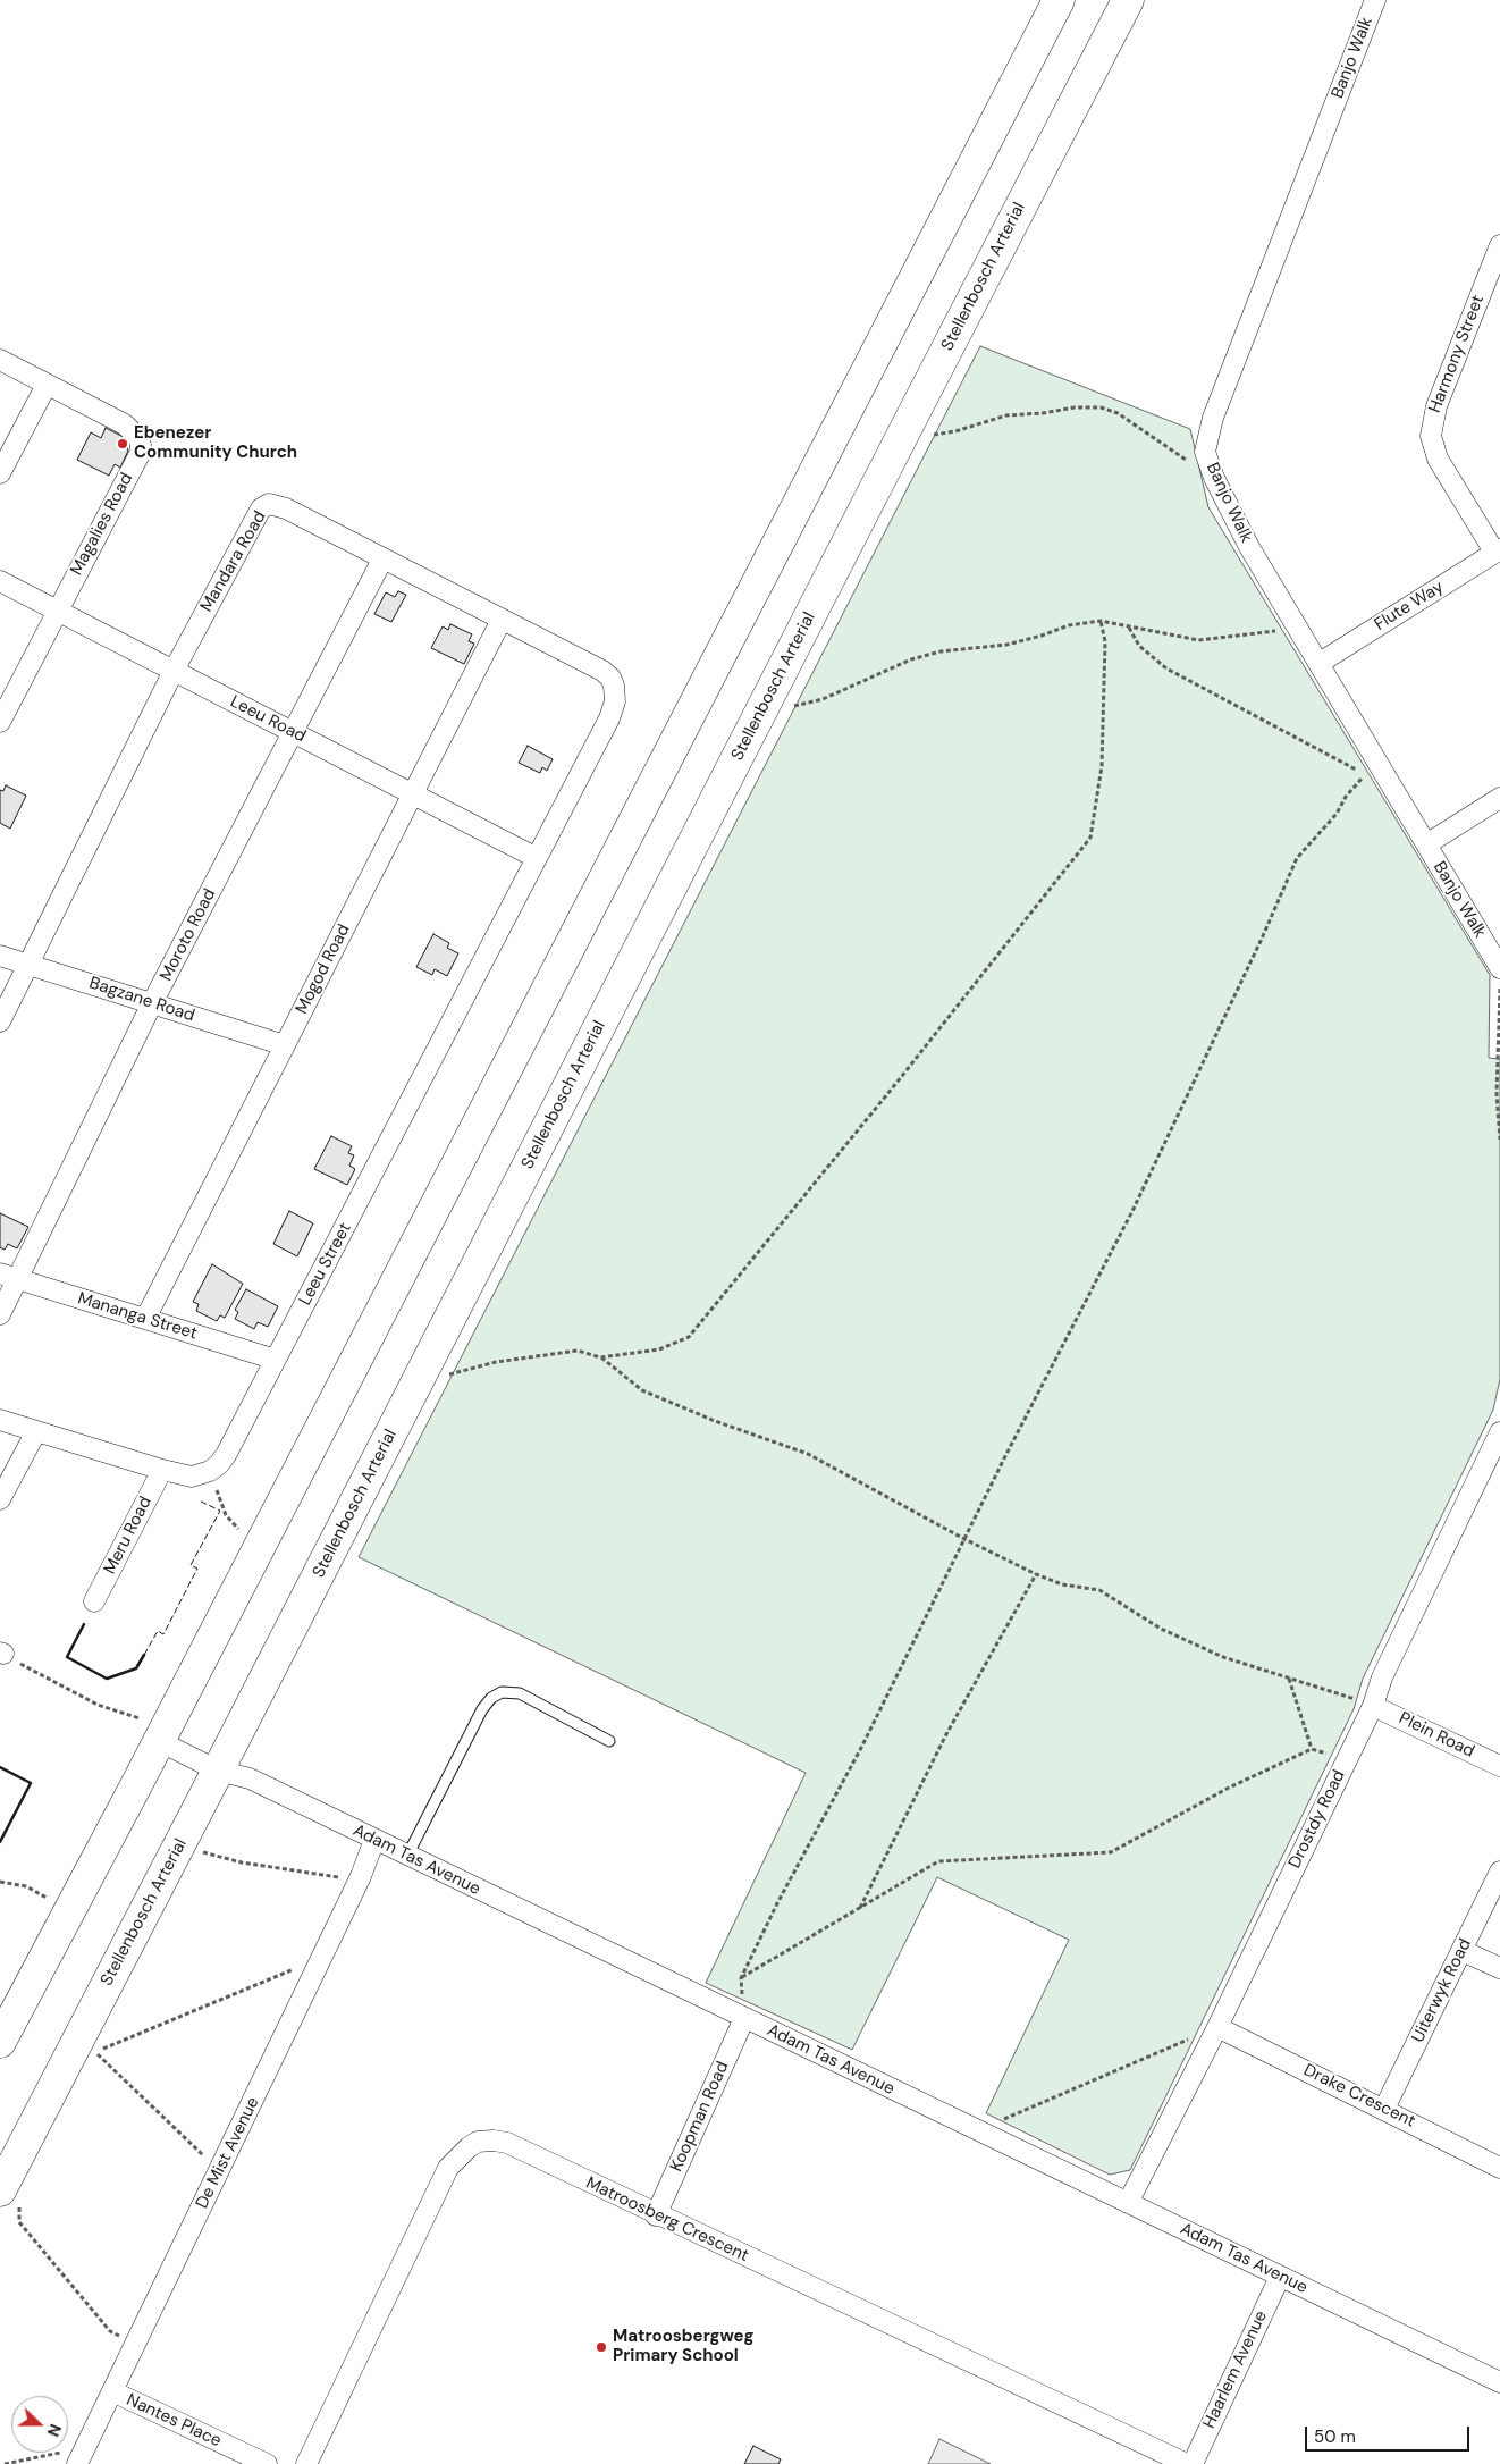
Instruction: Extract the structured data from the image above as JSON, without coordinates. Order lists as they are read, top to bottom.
{
  "streets": {
    "main road": ["Stellenbosch Arterial"],
    "street": [
      "Banjo Walk",
      "Harmony Street",
      "Magalies Road",
      "Mandara Road",
      "Flute Way",
      "Leeu Road",
      "Moroto Road",
      "Mogod Road",
      "Bagzane Road",
      "Leeu Street",
      "Mananga Street",
      "Meru Road",
      "Plein Road",
      "Drostdy Road",
      "Adam Tas Avenue",
      "Uiterwyk Road",
      "Drake Crescent",
      "Koopman Road",
      "De Mist Avenue",
      "Matroosberg Crescent",
      "Haarlem Avenue",
      "Nantes Place"
    ]
  },
  "crossings": [
    ["Banjo Walk", "Flute Way"],
    ["Stellenbosch Arterial", "Adam Tas Avenue"],
    ["Harmony Street", "Flute Way"],
    ["Magalies Road", "Leeu Road"],
    ["Mandara Road", "Leeu Road"],
    ["Mandara Road", "Moroto Road"],
    ["Mandara Road", "Mogod Road"],
    ["Mandara Road", "Bagzane Road"],
    ["Mandara Road", "Leeu Street"],
    ["Leeu Road", "Moroto Road"],
    ["Leeu Road", "Mogod Road"],
    ["Leeu Road", "Leeu Street"],
    ["Moroto Road", "Bagzane Road"],
    ["Moroto Road", "Mananga Street"],
    ["Mogod Road", "Bagzane Road"],
    ["Mogod Road", "Mananga Street"],
    ["Leeu Street", "Mananga Street"],
    ["Plein Road", "Drostdy Road"],
    ["Drostdy Road", "Adam Tas Avenue"],
    ["Drostdy Road", "Drake Crescent"],
    ["Adam Tas Avenue", "Koopman Road"],
    ["Adam Tas Avenue", "De Mist Avenue"],
    ["Adam Tas Avenue", "Haarlem Avenue"],
    ["Uiterwyk Road", "Drake Crescent"],
    ["Koopman Road", "Matroosberg Crescent"],
    ["De Mist Avenue", "Nantes Place"]
  ],
  "places": ["Ebenezer Community Church", "Matroosbergweg Primary School"],
  "scale_bar": "50 m",
  "north": "right"
}
